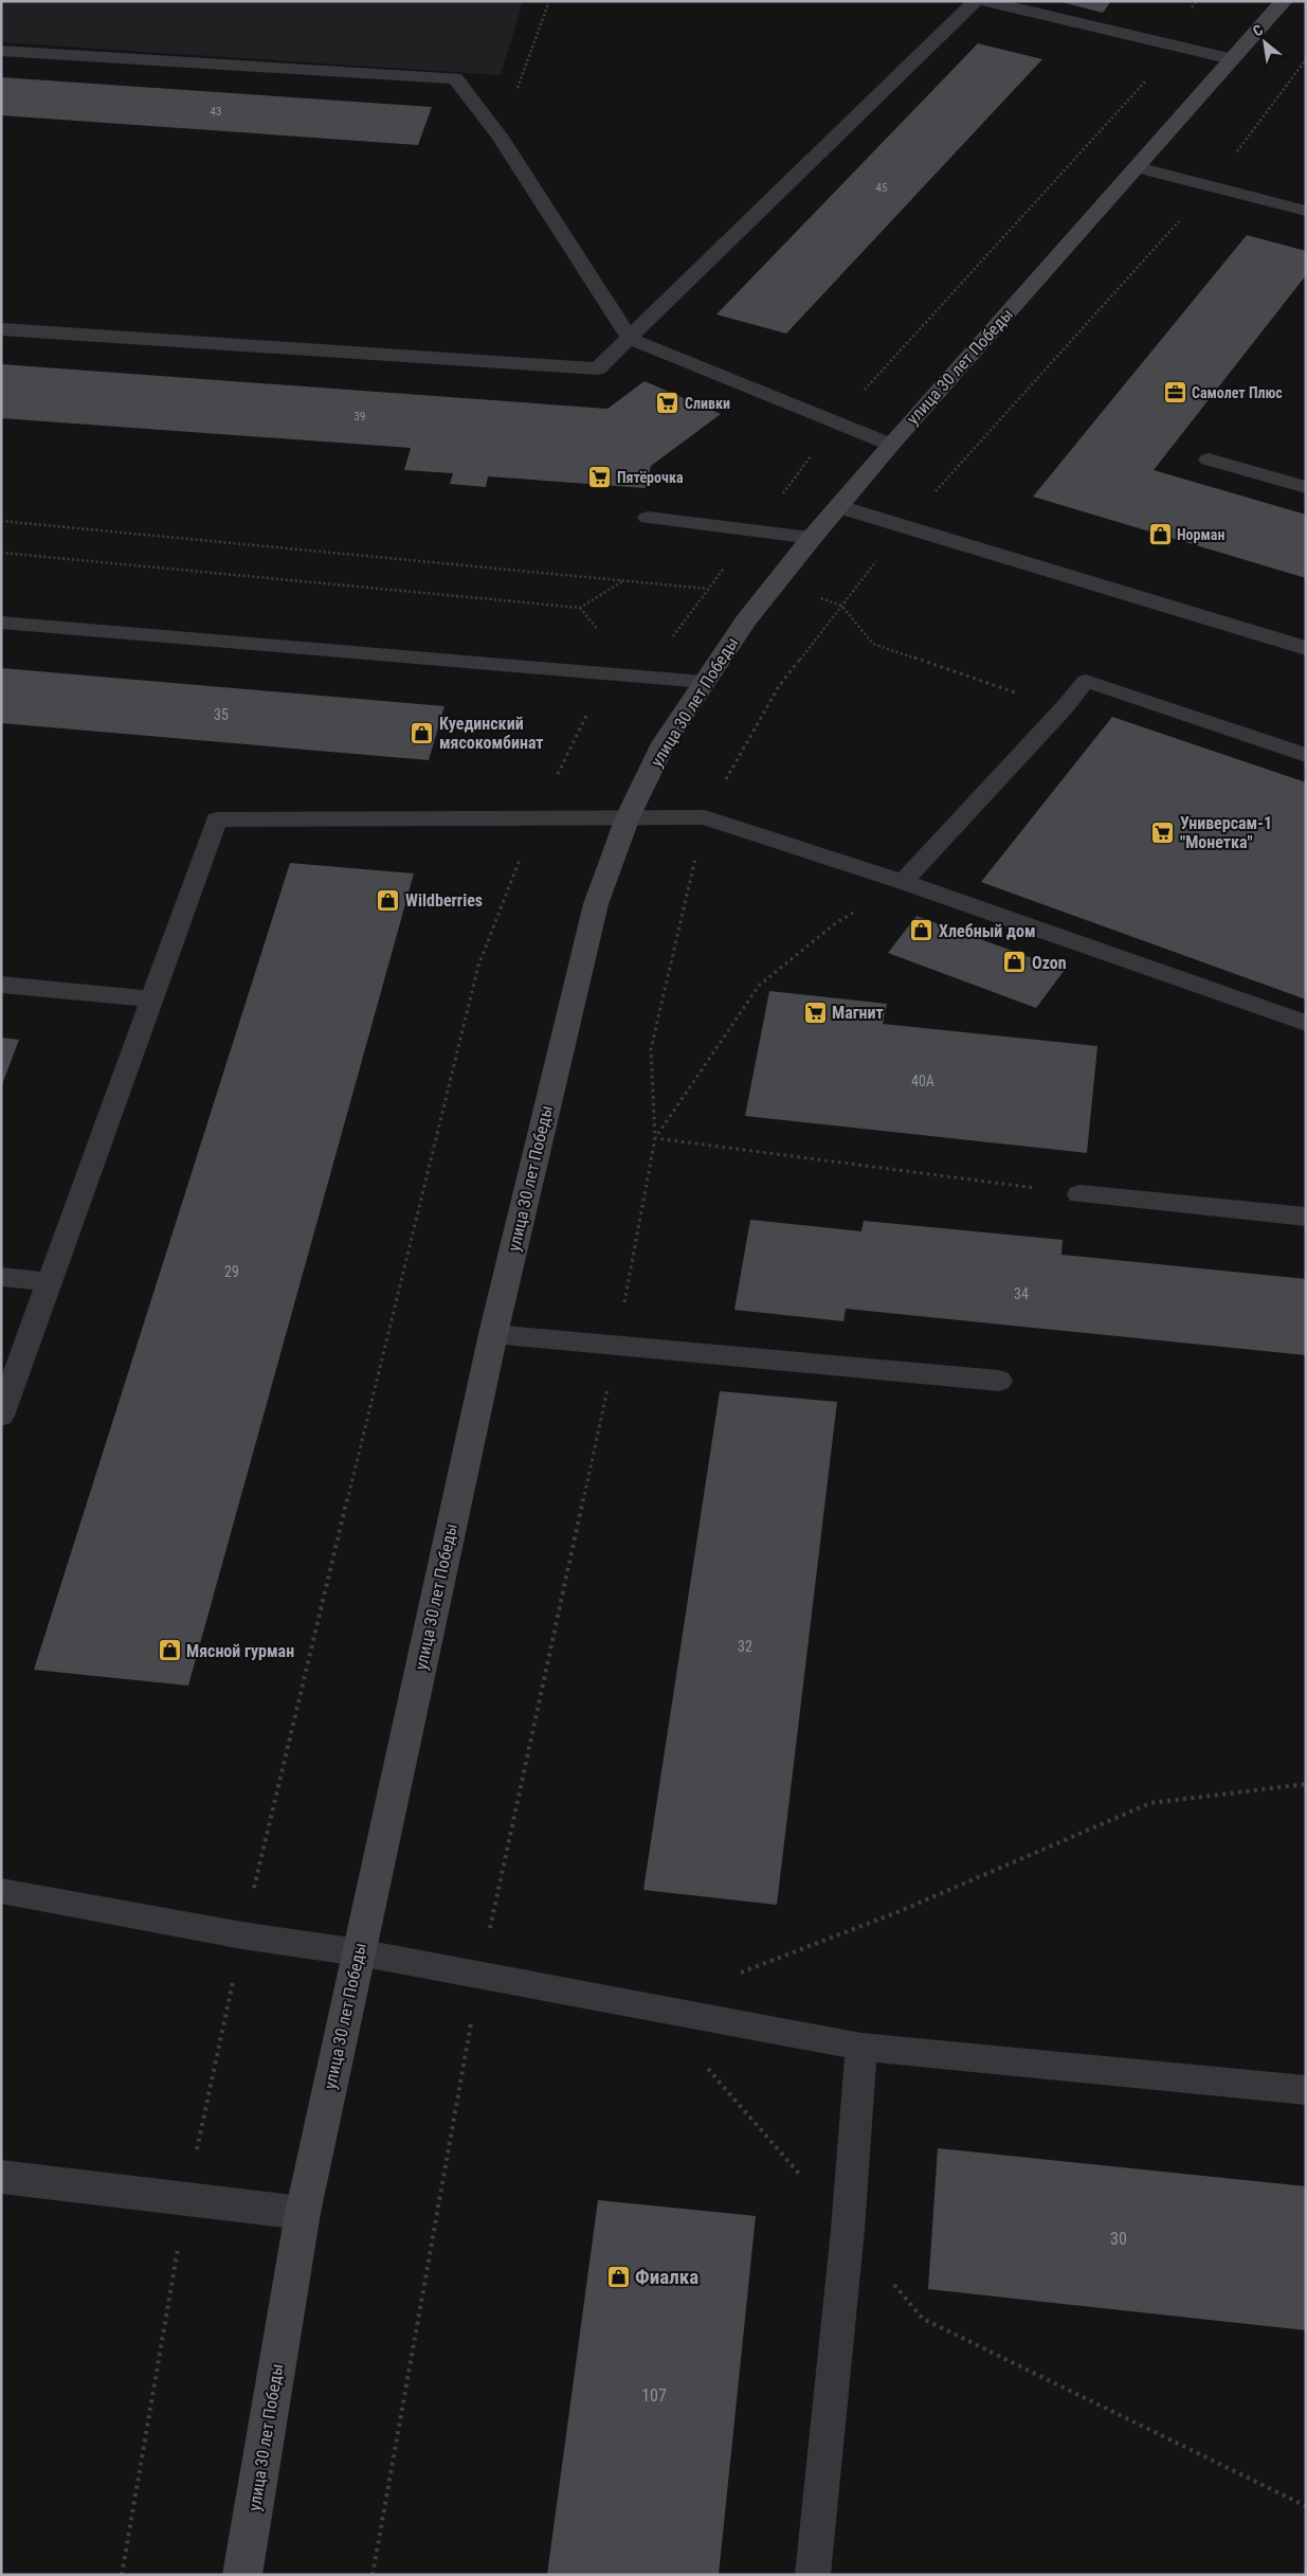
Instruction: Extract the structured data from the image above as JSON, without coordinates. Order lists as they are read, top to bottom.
{
  "streets": {
    "main road": ["улица 30 лет Победы"]
  },
  "places": {
    "office": ["Самолет Плюс"],
    "supermarket": [
      "Сливки",
      "Пятёрочка",
      "Универсам-1 \"Монетка\"",
      "Магнит"
    ],
    "shop": [
      "Норман",
      "Куединский мясокомбинат",
      "Wildberries",
      "Хлебный дом",
      "Ozon",
      "Мясной гурман",
      "Фиалка"
    ]
  },
  "house_numbers": [
    "43",
    "45",
    "39",
    "35",
    "40А",
    "29",
    "34",
    "32",
    "30",
    "107"
  ],
  "north": "top left"
}
